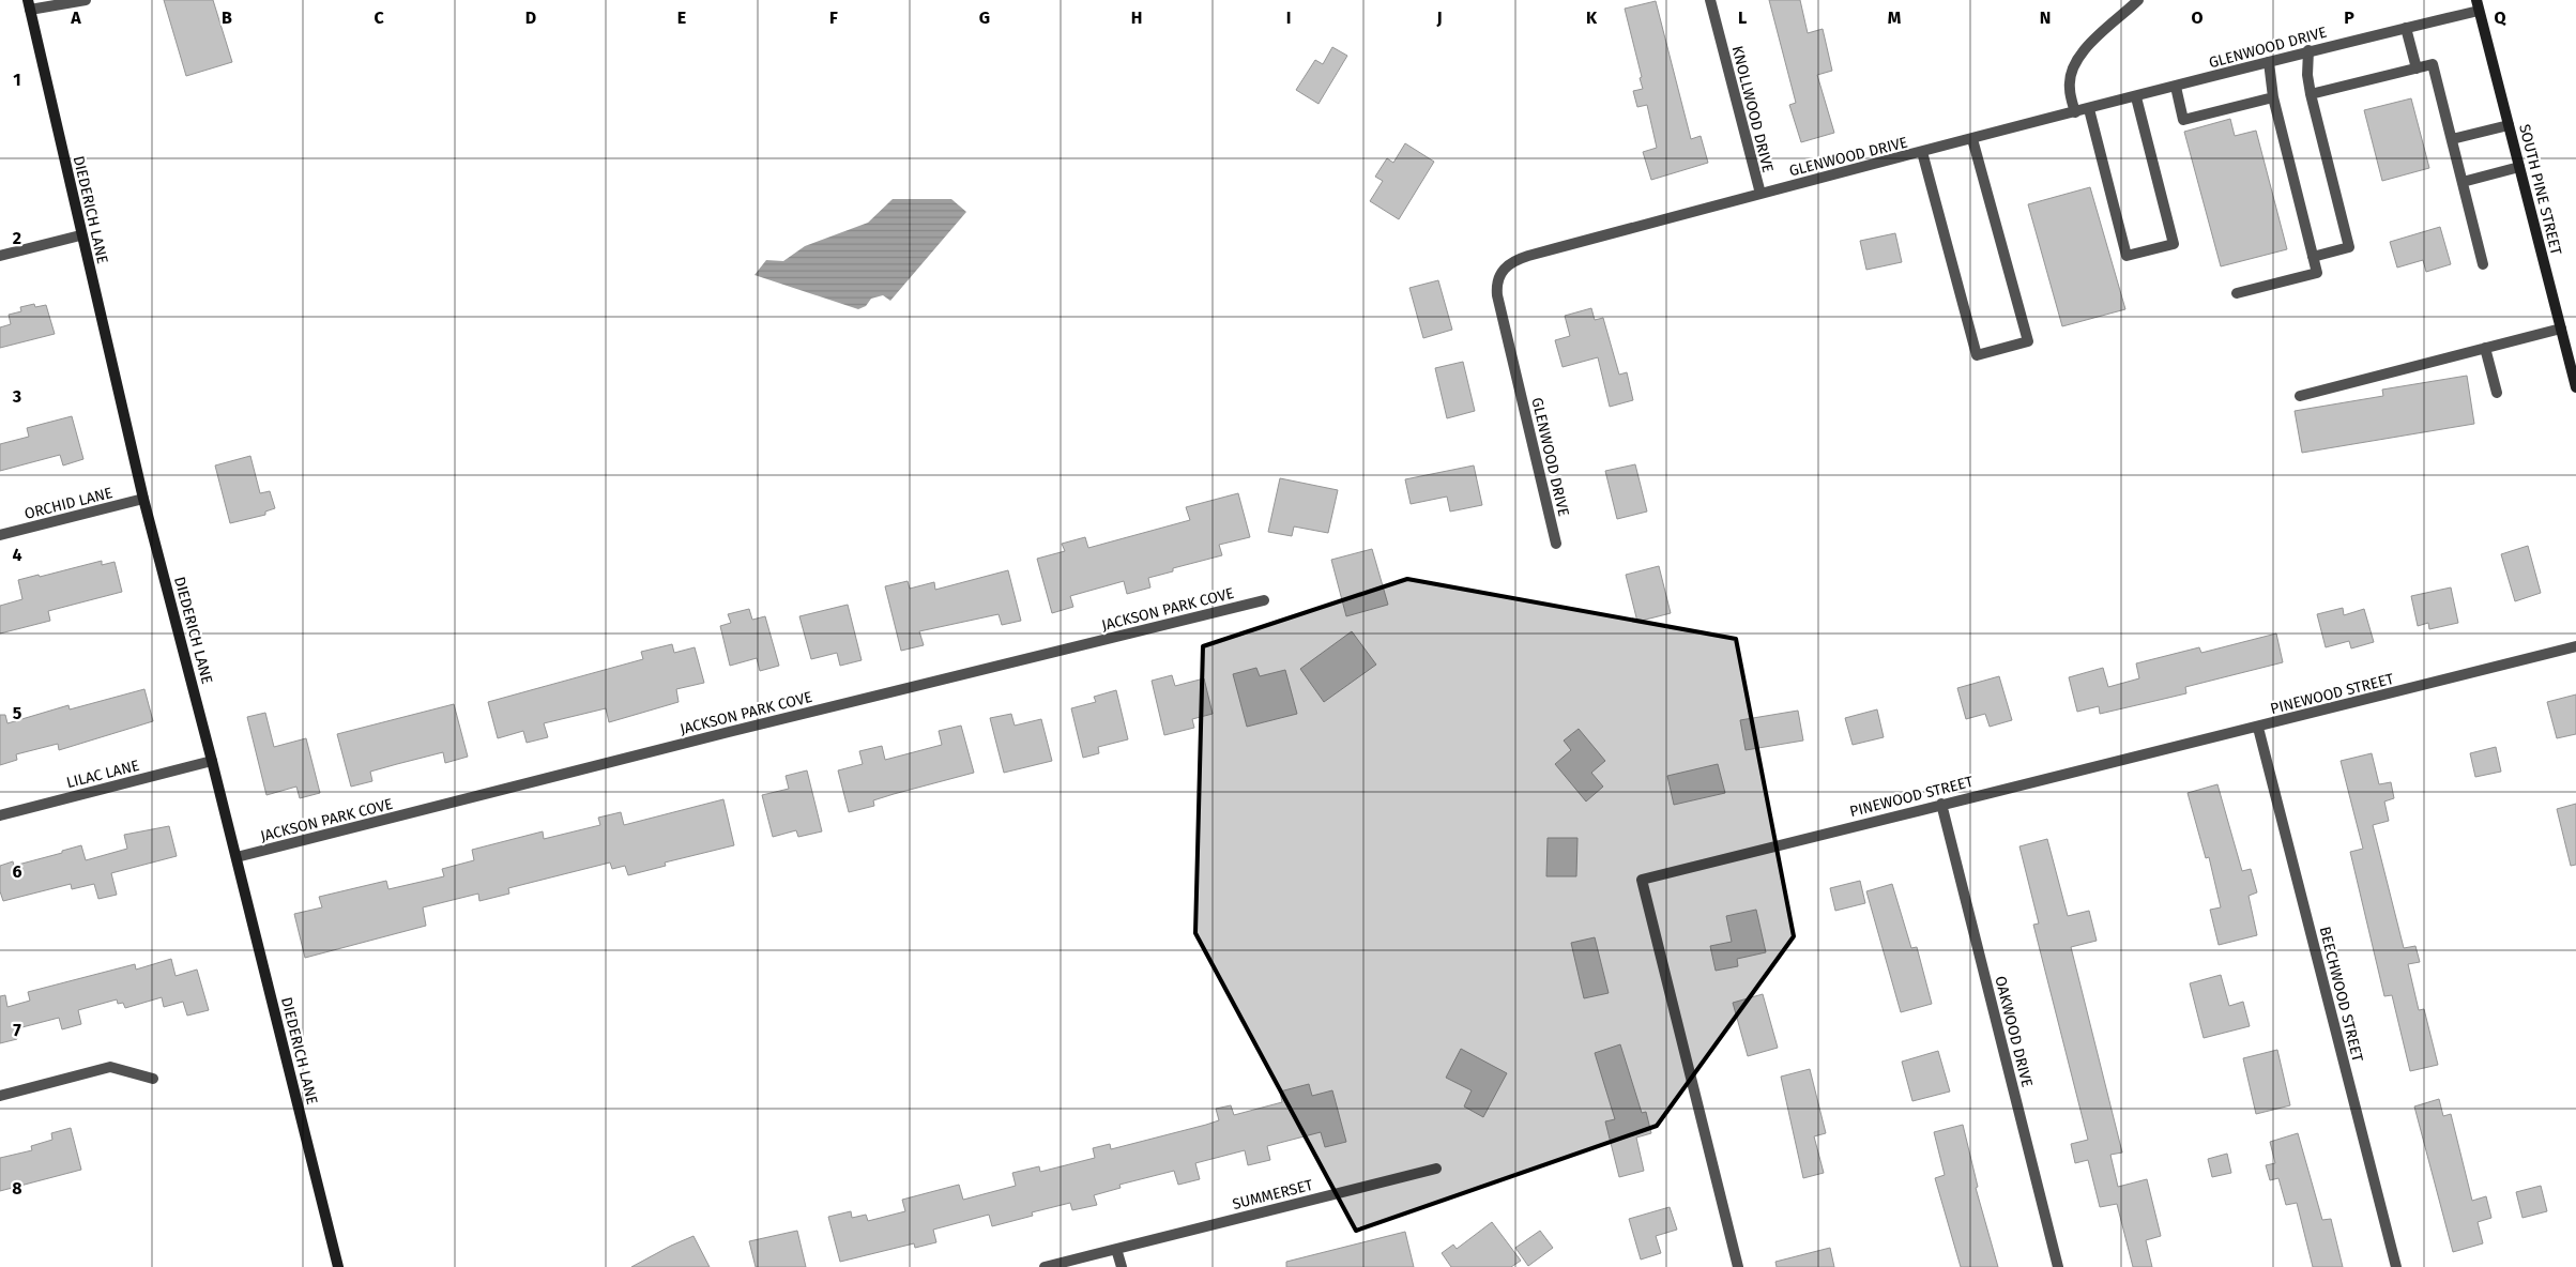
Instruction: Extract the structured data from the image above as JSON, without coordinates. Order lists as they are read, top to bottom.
{
  "streets": {
    "street": [
      "GLENWOOD DRIVE",
      "KNOLLWOOD DRIVE",
      "SOUTH PINE STREET",
      "DIEDERICH LANE",
      "ORCHID LANE",
      "JACKSON PARK COVE",
      "PINEWOOD STREET",
      "LILAC LANE",
      "BEECHWOOD STREET",
      "OAKWOOD DRIVE",
      "SUMMERSET"
    ]
  },
  "crossings": [
    ["GLENWOOD DRIVE", "KNOLLWOOD DRIVE"],
    ["GLENWOOD DRIVE", "SOUTH PINE STREET"],
    ["DIEDERICH LANE", "ORCHID LANE"],
    ["DIEDERICH LANE", "JACKSON PARK COVE"],
    ["DIEDERICH LANE", "LILAC LANE"],
    ["PINEWOOD STREET", "BEECHWOOD STREET"],
    ["PINEWOOD STREET", "OAKWOOD DRIVE"]
  ],
  "grid": {
    "columns": [
      "A",
      "B",
      "C",
      "D",
      "E",
      "F",
      "G",
      "H",
      "I",
      "J",
      "K",
      "L",
      "M",
      "N",
      "O",
      "P",
      "Q"
    ],
    "rows": [
      "1",
      "2",
      "3",
      "4",
      "5",
      "6",
      "7",
      "8"
    ]
  }
}
